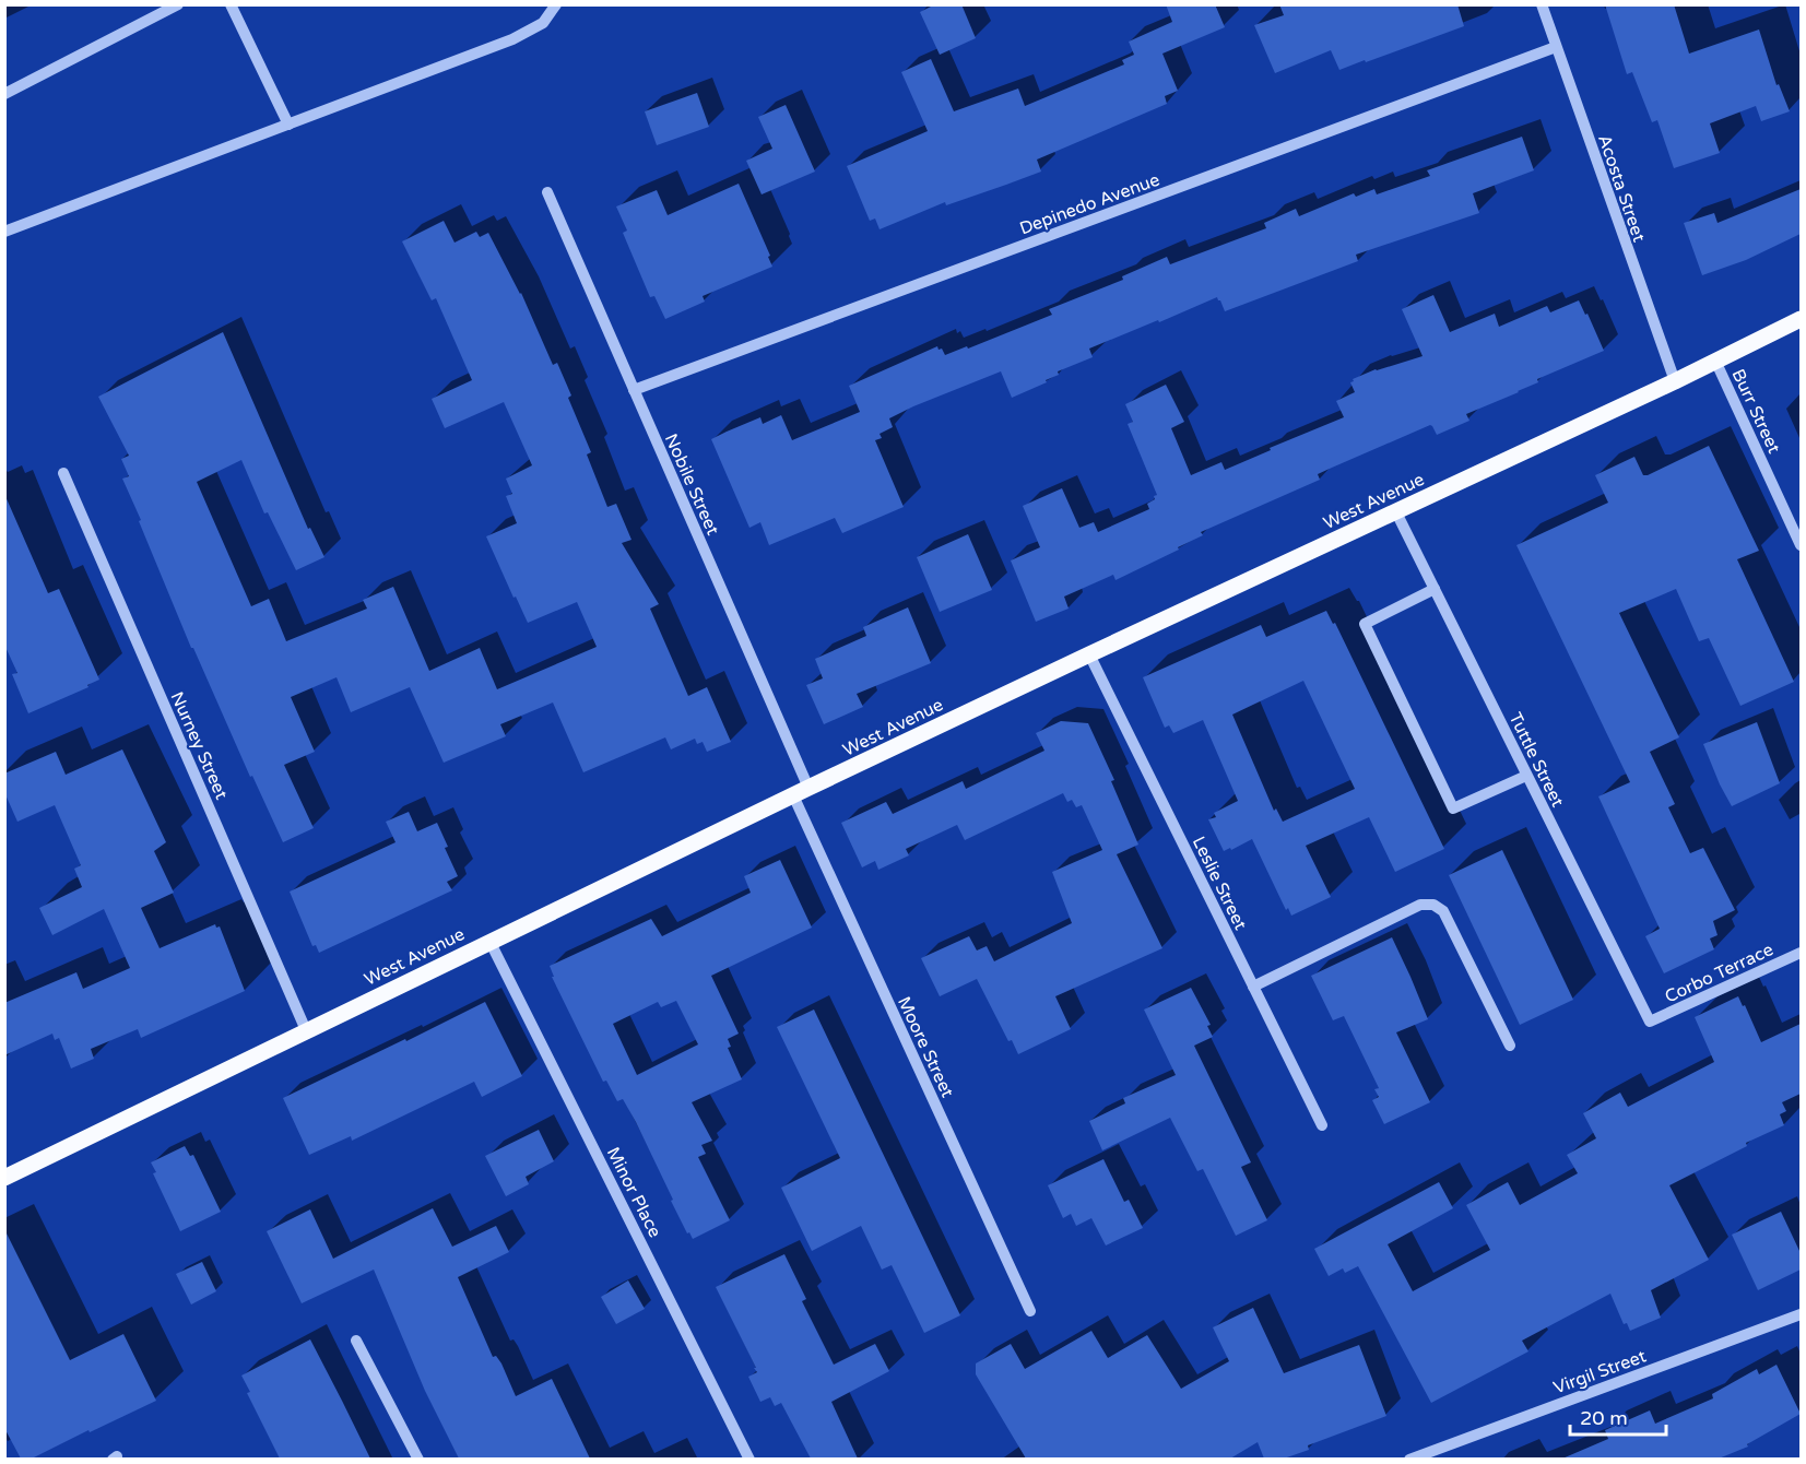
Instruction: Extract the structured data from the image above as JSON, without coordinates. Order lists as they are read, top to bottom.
{
  "streets": {
    "main road": ["West Avenue"],
    "street": [
      "Acosta Street",
      "Depinedo Avenue",
      "Burr Street",
      "Nobile Street",
      "Nurney Street",
      "Tuttle Street",
      "Leslie Street",
      "Corbo Terrace",
      "Moore Street",
      "Minor Place",
      "Virgil Street"
    ]
  },
  "crossings": [
    ["Acosta Street", "Depinedo Avenue"],
    ["Acosta Street", "West Avenue"],
    ["Depinedo Avenue", "Nobile Street"],
    ["Burr Street", "West Avenue"],
    ["Nobile Street", "West Avenue"],
    ["West Avenue", "Nurney Street"],
    ["West Avenue", "Tuttle Street"],
    ["West Avenue", "Leslie Street"],
    ["West Avenue", "Moore Street"],
    ["West Avenue", "Minor Place"],
    ["Tuttle Street", "Corbo Terrace"]
  ],
  "scale_bar": "20 m"
}
